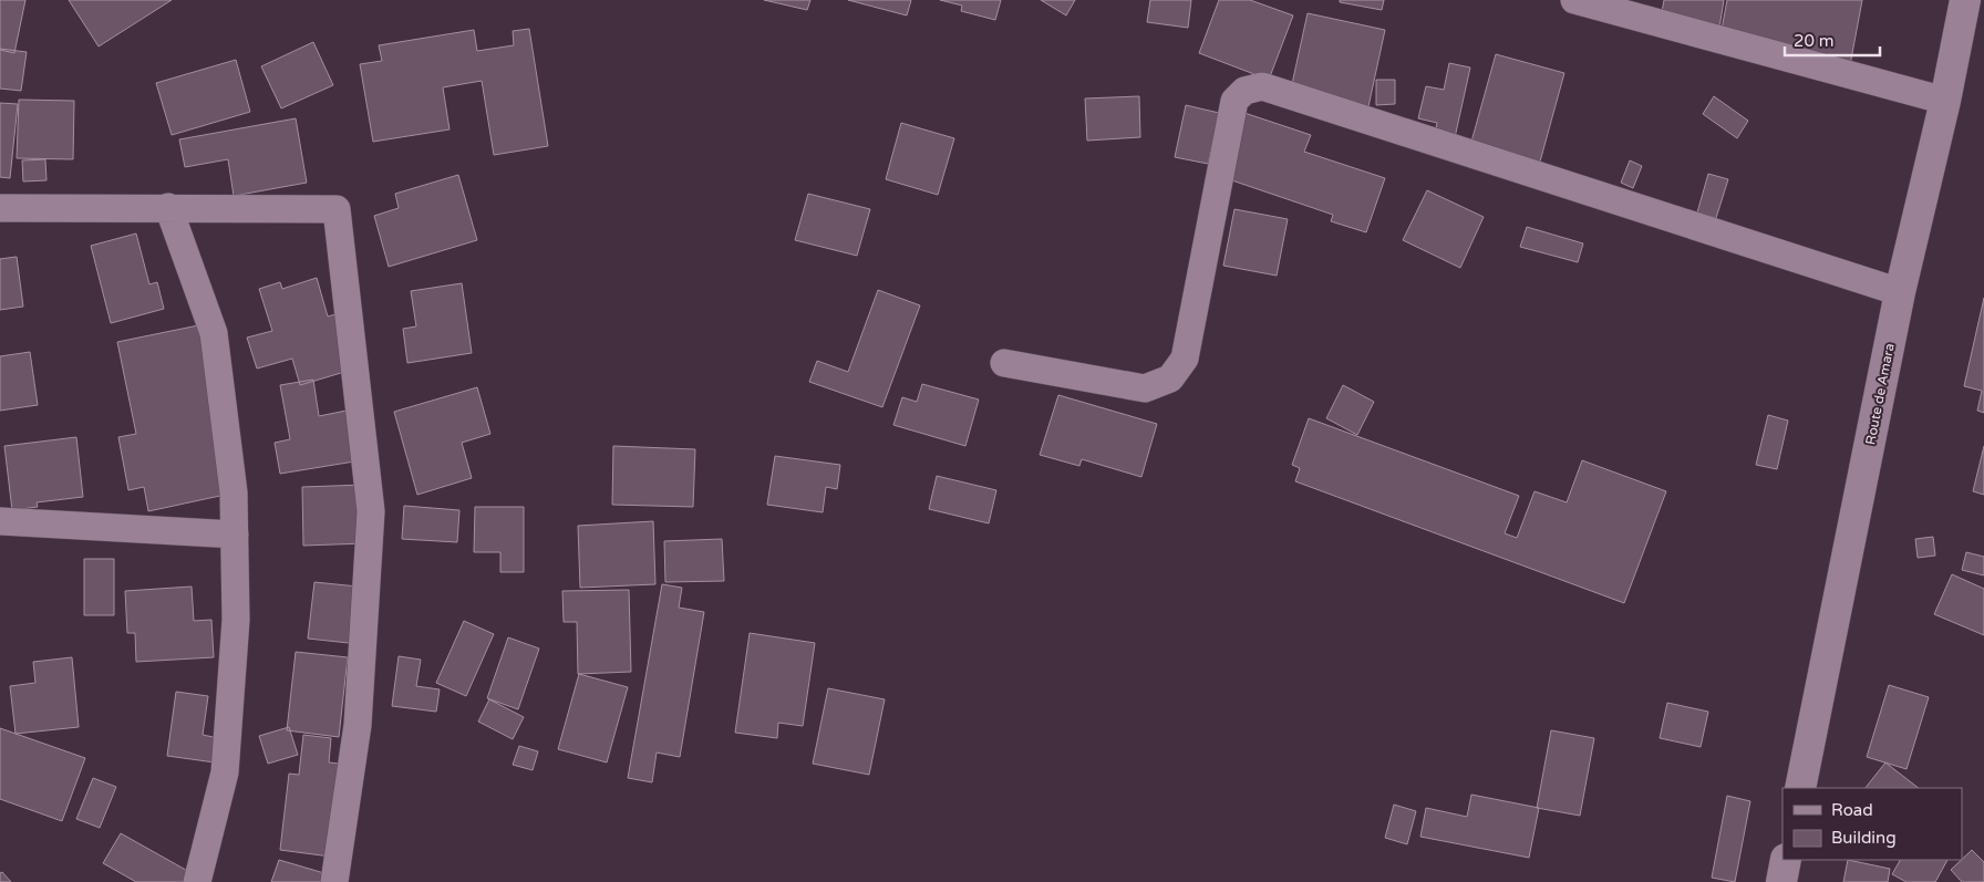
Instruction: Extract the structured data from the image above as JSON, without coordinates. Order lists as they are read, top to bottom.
{
  "streets": {
    "street": ["Route de Amara"]
  },
  "legend": ["Road", "Building"],
  "scale_bar": "20 m"
}
